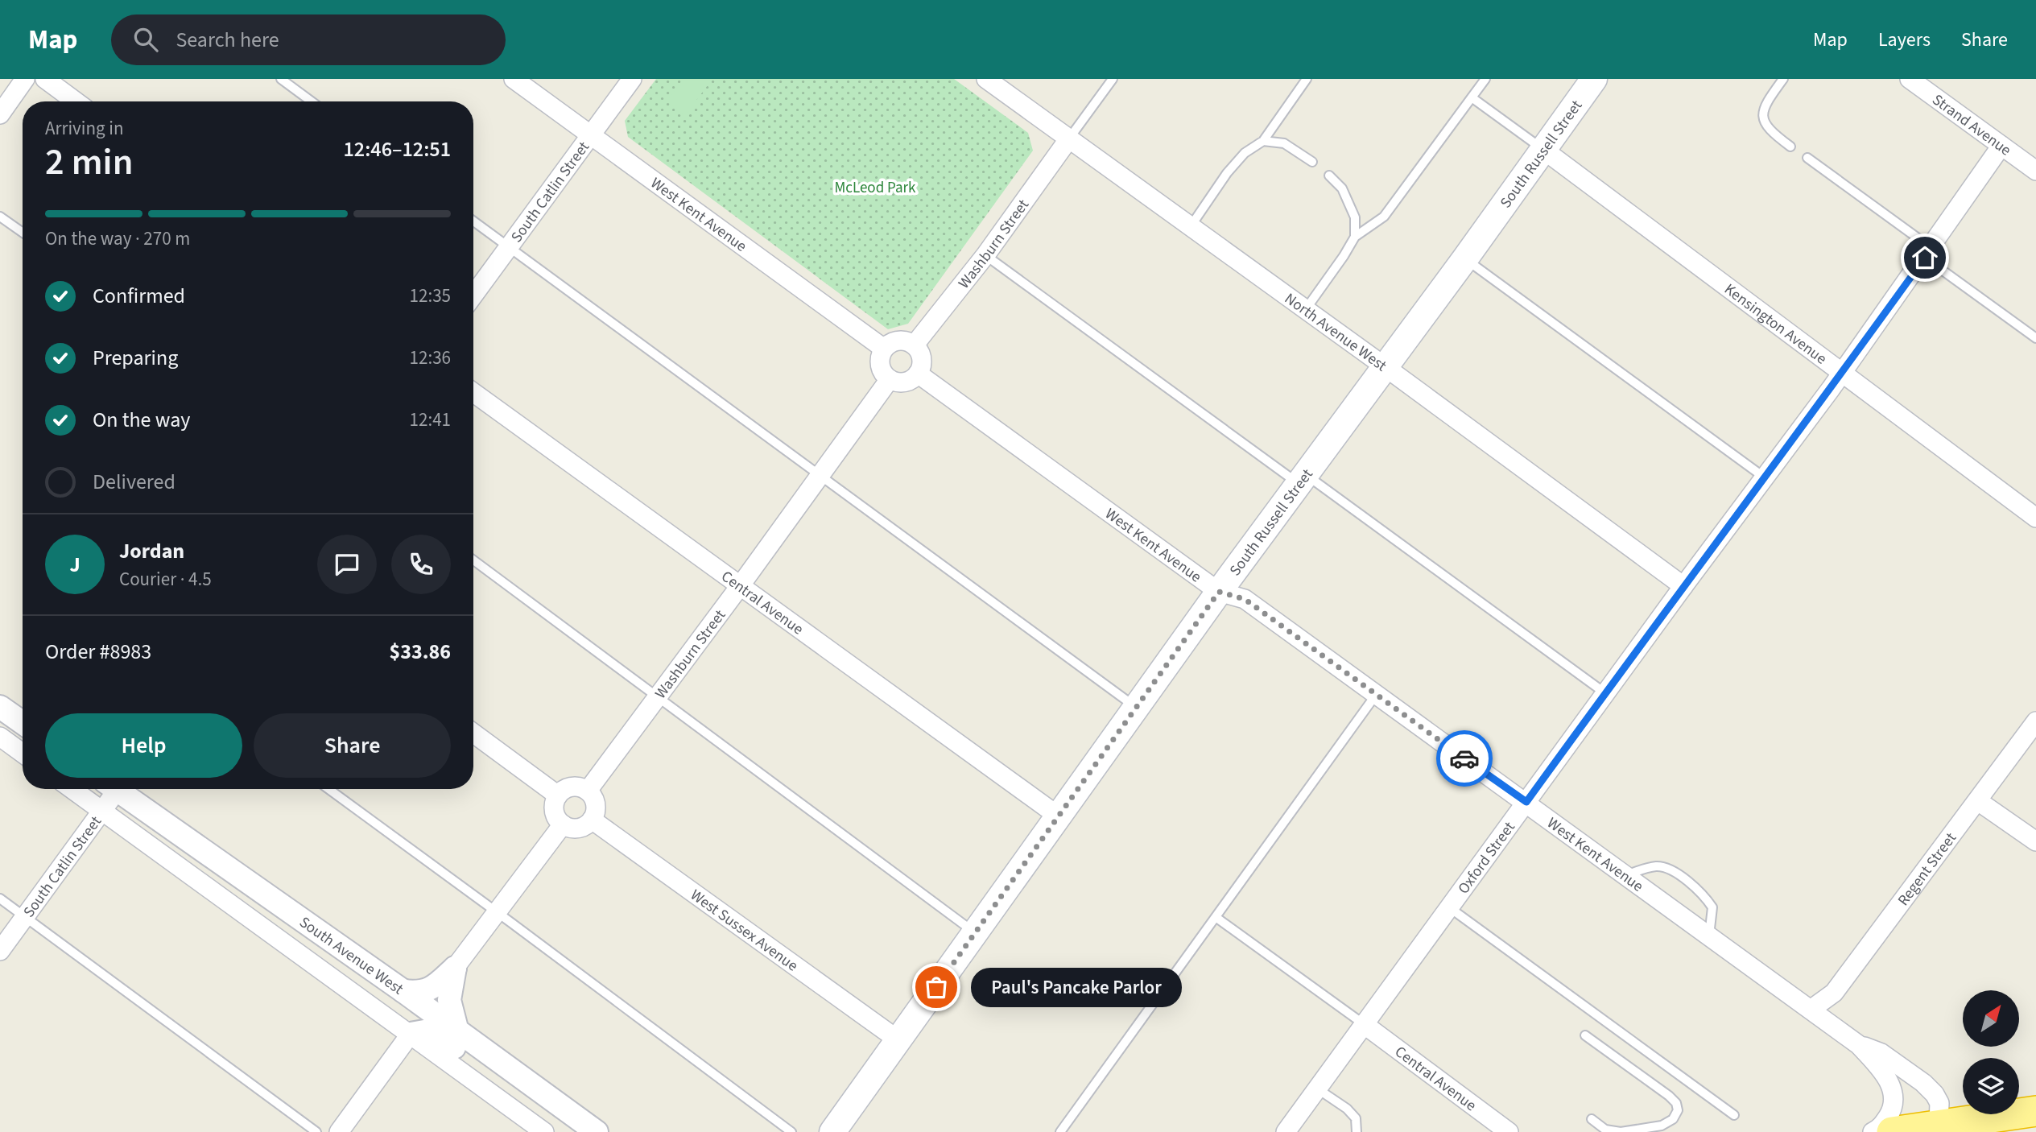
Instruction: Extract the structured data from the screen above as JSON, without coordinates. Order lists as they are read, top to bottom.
{
  "streets": {
    "main road": ["South Russell Street"],
    "street": [
      "Strand Avenue",
      "South Catlin Street",
      "West Kent Avenue",
      "Washburn Street",
      "Kensington Avenue",
      "North Avenue West",
      "Central Avenue",
      "Oxford Street",
      "Regent Street",
      "West Sussex Avenue",
      "South Avenue West"
    ]
  },
  "crossings": [
    ["Strand Avenue", "Oxford Street"],
    ["South Russell Street", "West Kent Avenue"],
    ["South Russell Street", "Kensington Avenue"],
    ["South Russell Street", "North Avenue West"],
    ["South Russell Street", "Central Avenue"],
    ["South Russell Street", "West Sussex Avenue"],
    ["South Catlin Street", "West Kent Avenue"],
    ["South Catlin Street", "South Avenue West"],
    ["West Kent Avenue", "Washburn Street"],
    ["West Kent Avenue", "Oxford Street"],
    ["West Kent Avenue", "Regent Street"],
    ["Washburn Street", "North Avenue West"],
    ["Washburn Street", "Central Avenue"],
    ["Washburn Street", "West Sussex Avenue"],
    ["Kensington Avenue", "Oxford Street"],
    ["North Avenue West", "Oxford Street"],
    ["Central Avenue", "Oxford Street"]
  ],
  "parks": ["McLeod Park"],
  "places": ["Paul's Pancake Parlor"],
  "north": "top right",
  "page": {
    "header": "Map",
    "search": "Search here",
    "nav": ["Map", "Layers", "Share"],
    "heading": ["2 min", "Arriving in", "12:46–12:51"],
    "panel": [
      "Jordan",
      "Courier · 4.5",
      "Order #8983",
      "$33.86"
    ],
    "bar": "On the way · 270 m",
    "list": [
      ["Confirmed", "12:35"],
      ["Preparing", "12:36"],
      ["On the way", "12:41"],
      "Delivered"
    ],
    "round": "J",
    "buttons": ["Help", "Share"],
    "bubble": "Paul's Pancake Parlor"
  }
}
